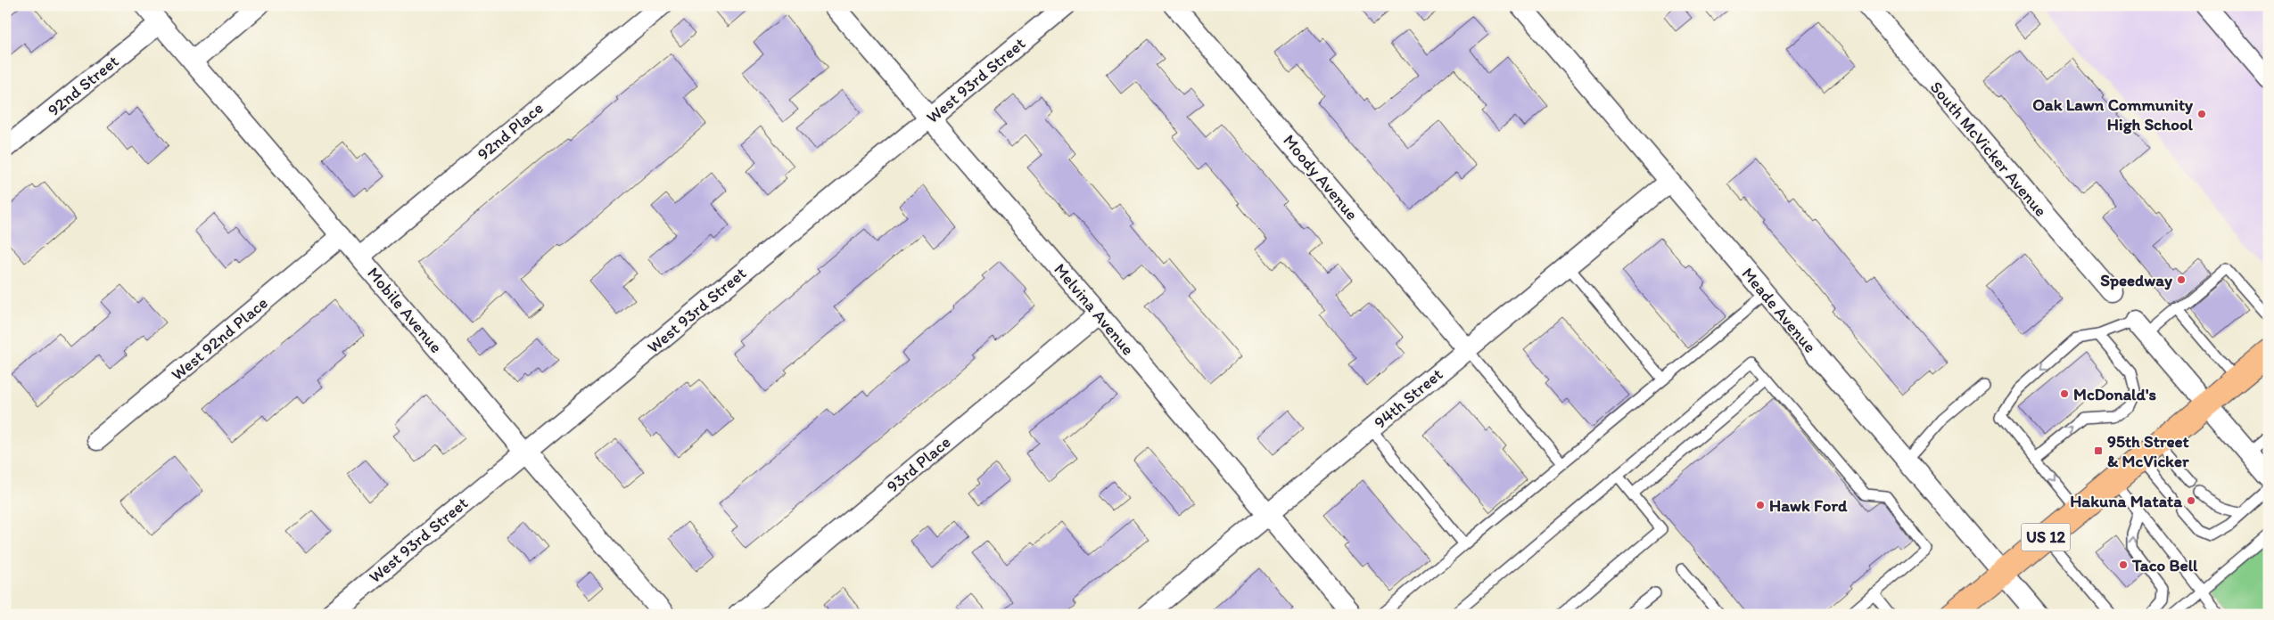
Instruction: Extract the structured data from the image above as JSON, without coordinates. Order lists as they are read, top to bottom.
{
  "streets": {
    "main road": ["US 12"],
    "street": [
      "West 93rd Street",
      "92nd Street",
      "92nd Place",
      "South McVicker Avenue",
      "Moody Avenue",
      "Melvina Avenue",
      "Mobile Avenue",
      "Meade Avenue",
      "West 92nd Place",
      "94th Street",
      "93rd Place"
    ]
  },
  "crossings": [
    ["West 93rd Street", "Melvina Avenue"],
    ["West 93rd Street", "Mobile Avenue"],
    ["92nd Street", "Mobile Avenue"],
    ["92nd Place", "Mobile Avenue"],
    ["Moody Avenue", "94th Street"],
    ["Melvina Avenue", "94th Street"],
    ["Melvina Avenue", "93rd Place"],
    ["Mobile Avenue", "West 92nd Place"],
    ["Meade Avenue", "94th Street"],
    ["Meade Avenue", "US 12"]
  ],
  "places": {
    "other": [
      "Oak Lawn Community High School",
      "Speedway",
      "McDonald's",
      "Hakuna Matata",
      "Hawk Ford",
      "Taco Bell"
    ],
    "transit": ["95th Street & McVicker"]
  }
}
